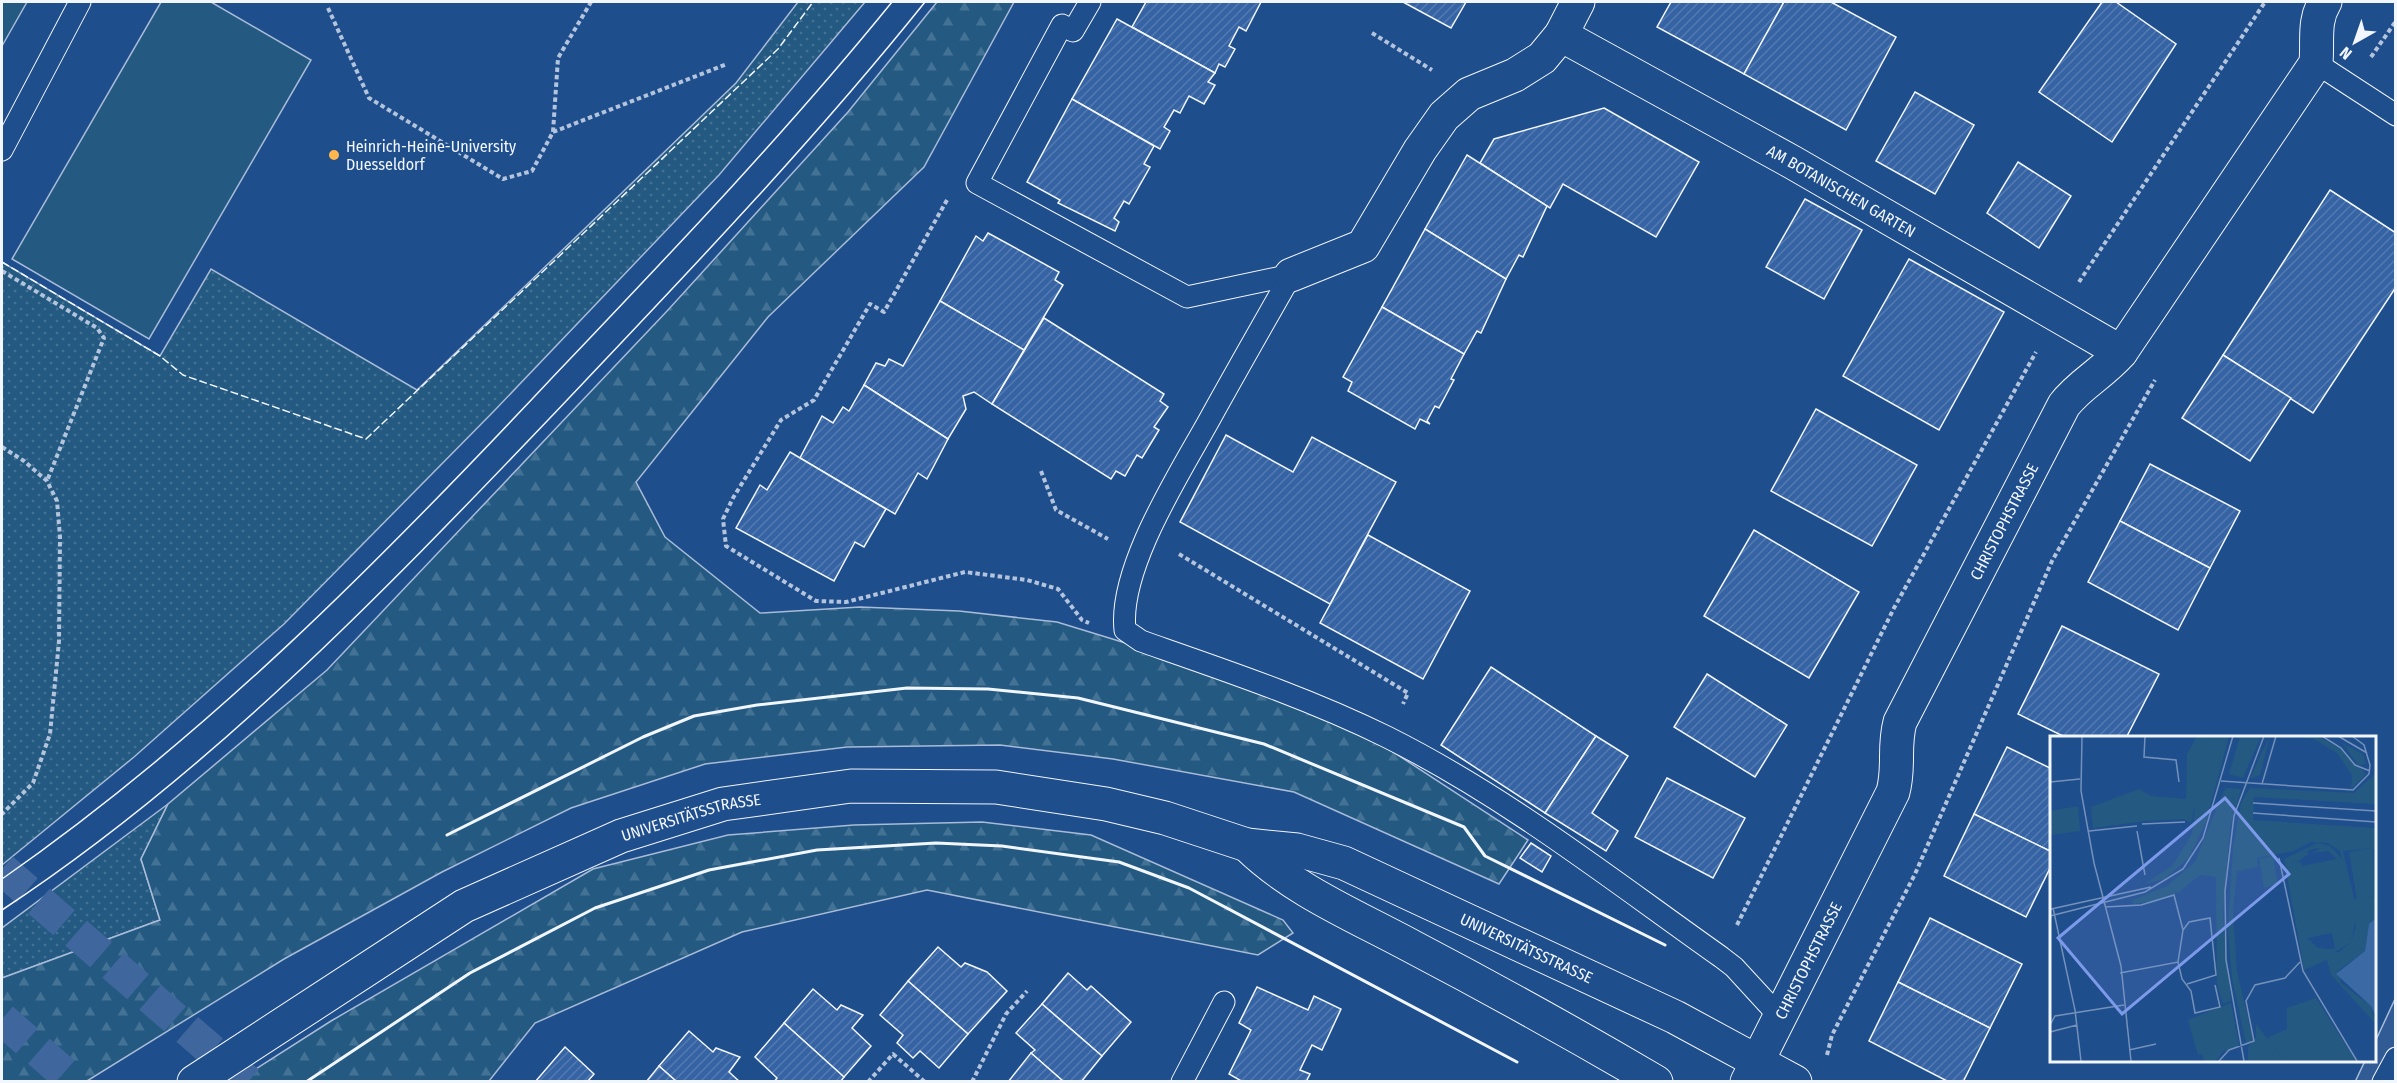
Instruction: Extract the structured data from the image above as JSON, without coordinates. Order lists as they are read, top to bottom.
{
  "streets": {
    "street": ["AM BOTANISCHEN GARTEN", "CHRISTOPHSTRASSE", "UNIVERSITÄTSSTRASSE"]
  },
  "crossings": [
    ["AM BOTANISCHEN GARTEN", "CHRISTOPHSTRASSE"],
    ["CHRISTOPHSTRASSE", "UNIVERSITÄTSSTRASSE"]
  ],
  "places": ["Heinrich-Heine-University Duesseldorf"],
  "north": "bottom left"
}
